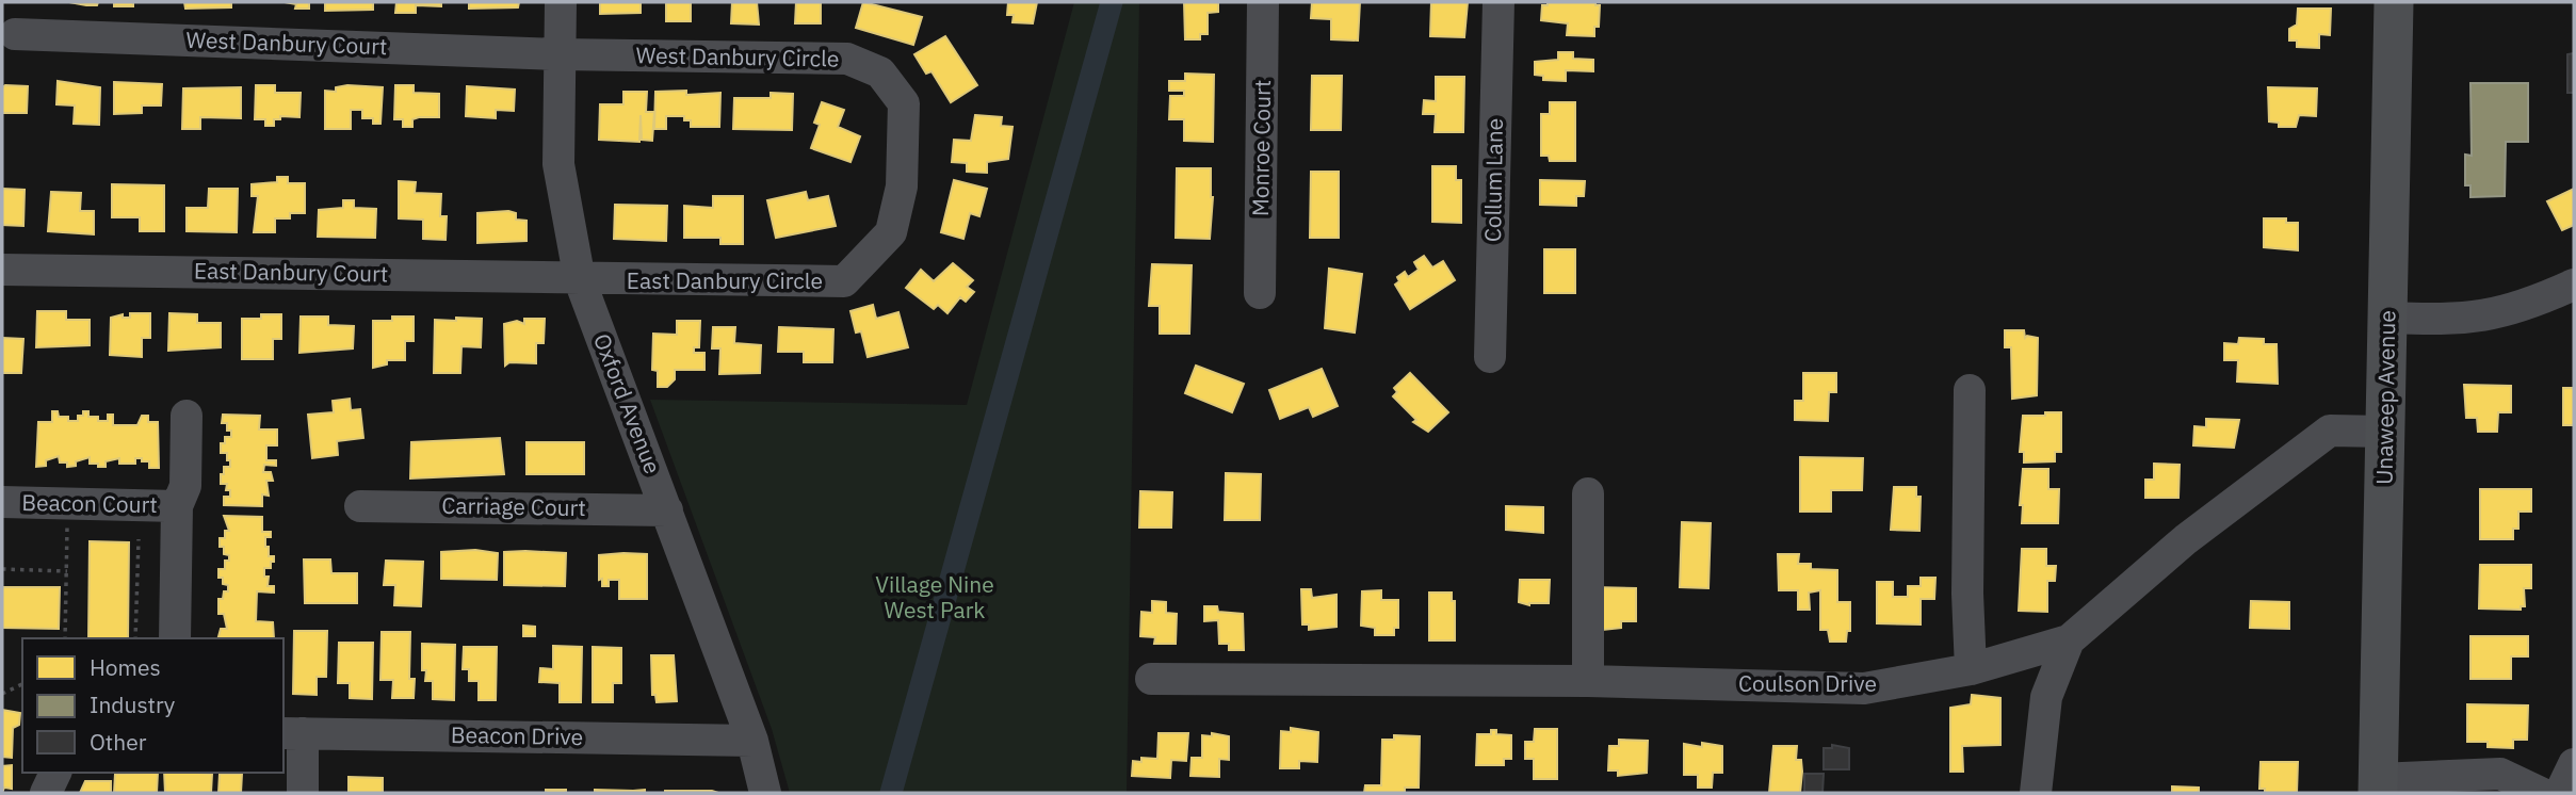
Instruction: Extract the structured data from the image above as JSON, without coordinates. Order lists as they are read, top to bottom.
{
  "streets": {
    "main road": ["Unaweep Avenue"],
    "street": [
      "West Danbury Court",
      "West Danbury Circle",
      "Monroe Court",
      "Collum Lane",
      "East Danbury Court",
      "East Danbury Circle",
      "Oxford Avenue",
      "Beacon Court",
      "Carriage Court",
      "Coulson Drive",
      "Beacon Drive"
    ]
  },
  "crossings": [
    ["West Danbury Court", "West Danbury Circle"],
    ["West Danbury Court", "Oxford Avenue"],
    ["West Danbury Circle", "East Danbury Circle"],
    ["West Danbury Circle", "Oxford Avenue"],
    ["East Danbury Court", "East Danbury Circle"],
    ["East Danbury Court", "Oxford Avenue"],
    ["East Danbury Circle", "Oxford Avenue"],
    ["Unaweep Avenue", "Coulson Drive"],
    ["Oxford Avenue", "Carriage Court"],
    ["Oxford Avenue", "Beacon Drive"]
  ],
  "parks": ["Village Nine West Park"],
  "legend": ["Homes", "Industry", "Other"]
}
